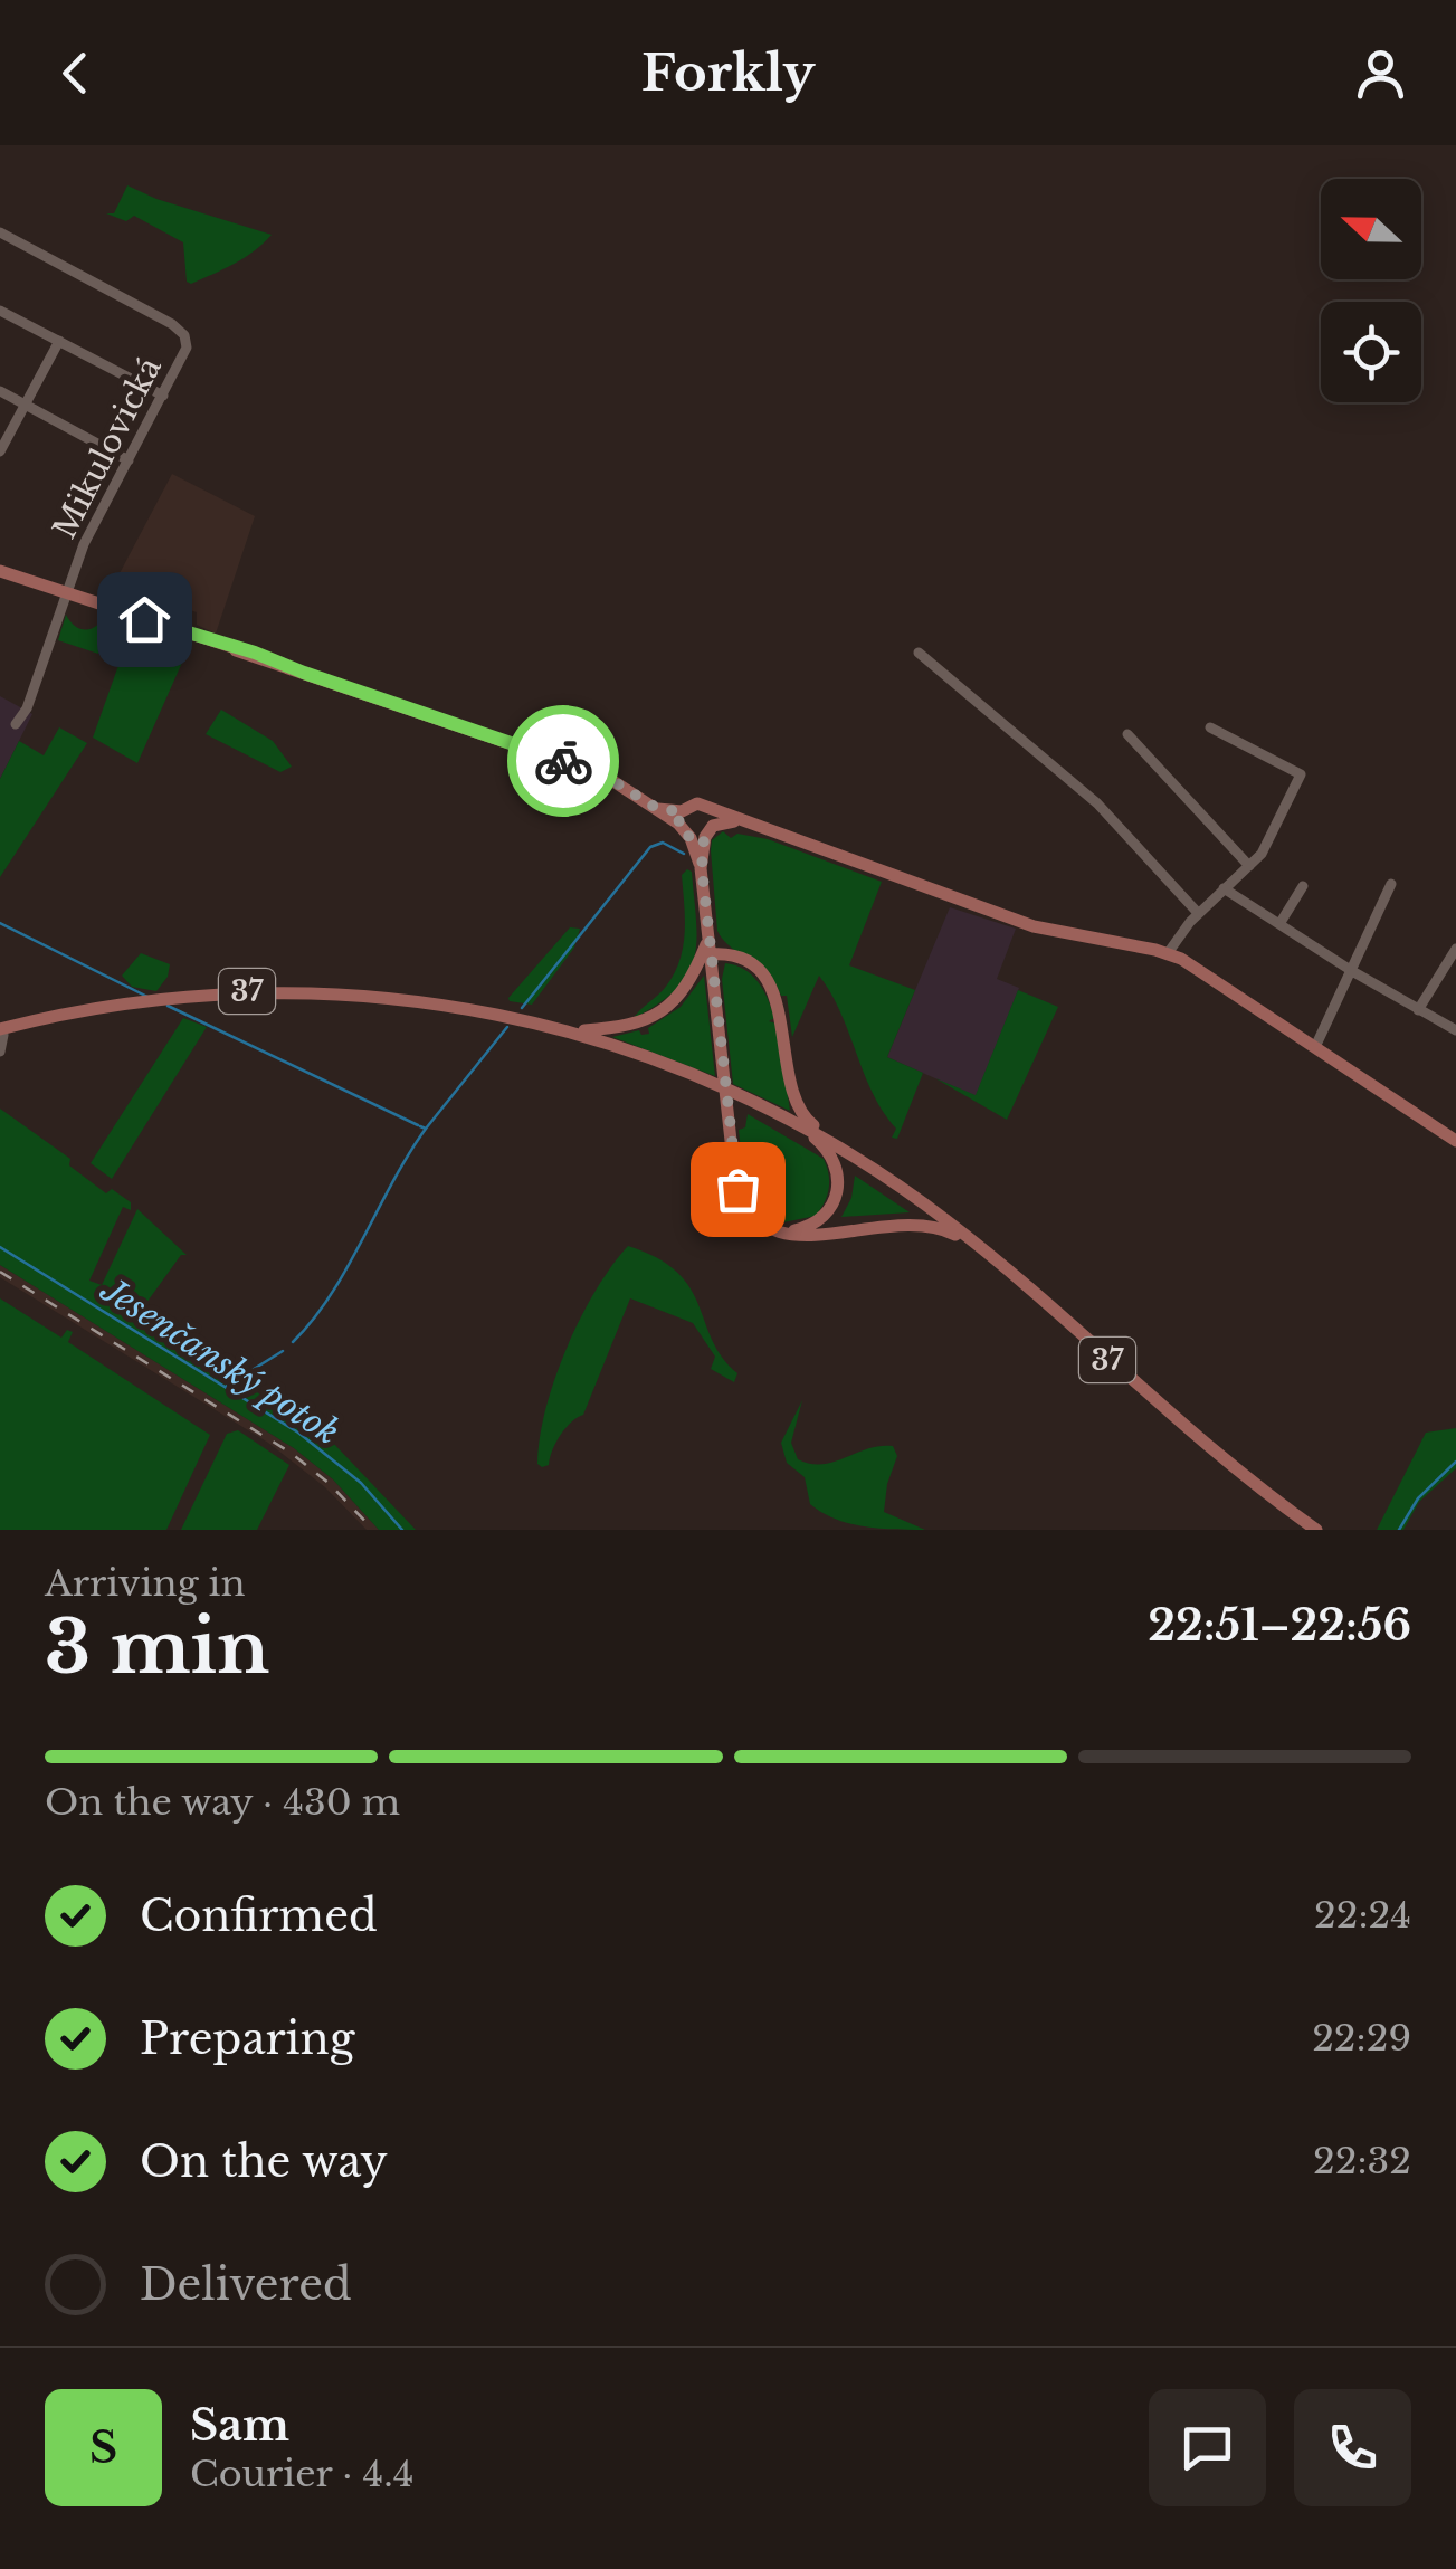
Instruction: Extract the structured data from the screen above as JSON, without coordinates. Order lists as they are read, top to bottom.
{
  "streets": {
    "main road": ["37"],
    "street": ["Mikulovická"]
  },
  "water": ["Jesenčanský potok"],
  "north": "left",
  "page": {
    "header": "Forkly",
    "heading": ["3 min", "Arriving in", "22:51–22:56"],
    "panel": ["Sam", "Courier · 4.4"],
    "bar": "On the way · 430 m",
    "list": [
      ["Confirmed", "22:24"],
      ["Preparing", "22:29"],
      ["On the way", "22:32"],
      "Delivered"
    ],
    "round": "S"
  }
}
